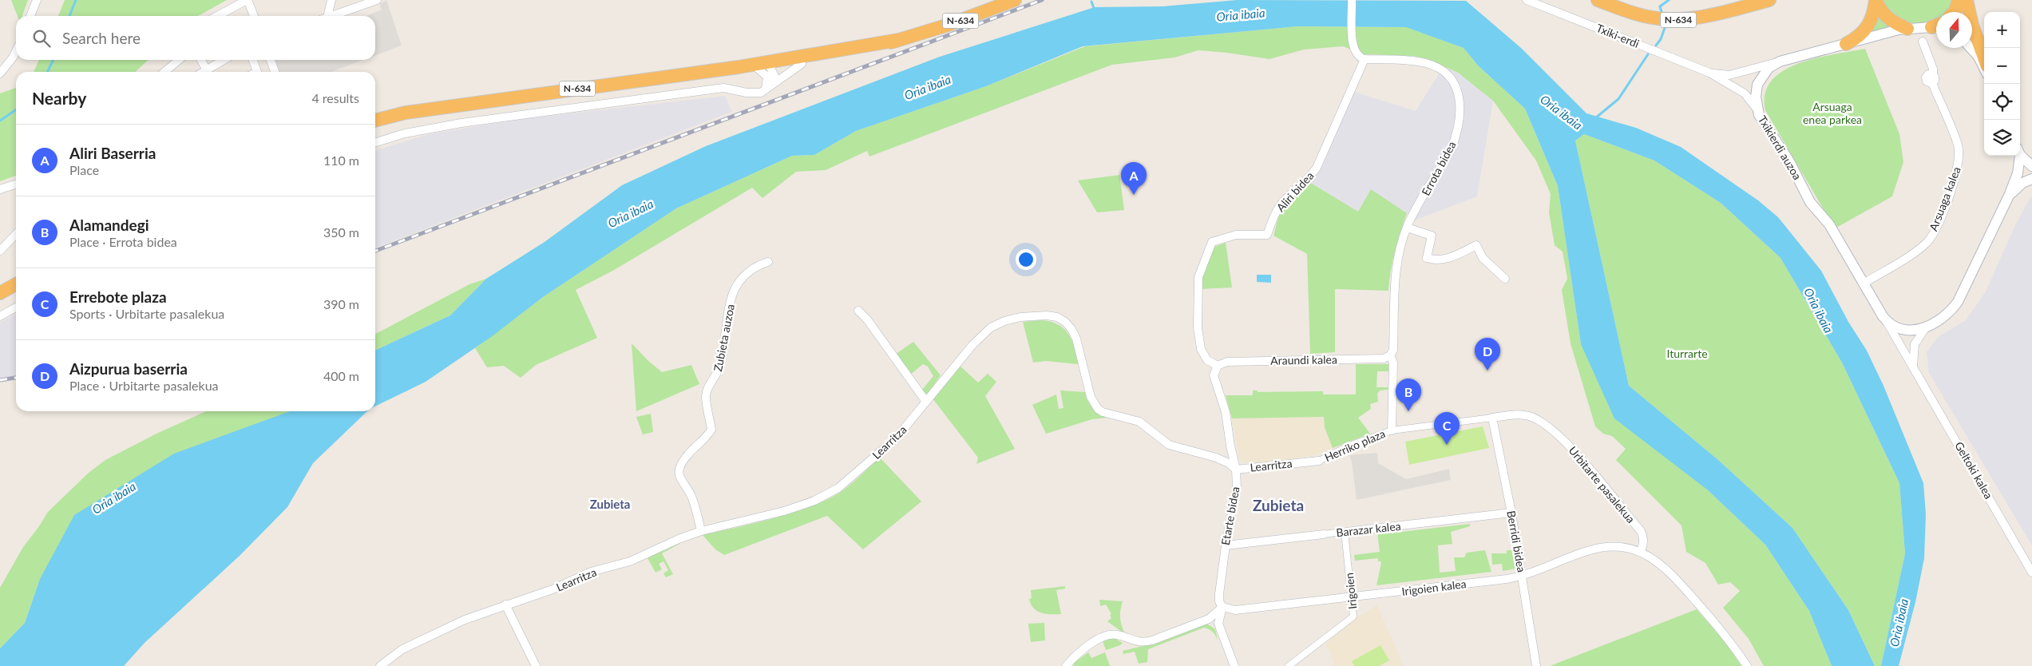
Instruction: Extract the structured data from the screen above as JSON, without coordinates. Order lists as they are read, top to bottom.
{
  "streets": {
    "highway": ["N-634"],
    "street": [
      "Txiki-erdi",
      "Txikierdi auzoa",
      "Errota bidea",
      "Aliri bidea",
      "Arsuaga kalea",
      "Zubieta auzoa",
      "Araundi kalea",
      "Learritza",
      "Herriko plaza",
      "Geltoki kalea",
      "Urbitarte pasalekua",
      "Etarte bidea",
      "Barazar kalea",
      "Berridi bidea",
      "Irigoien kalea",
      "Irigoien"
    ]
  },
  "crossings": [
    ["Txikierdi auzoa", "Arsuaga kalea"],
    ["Txikierdi auzoa", "Geltoki kalea"],
    ["Errota bidea", "Aliri bidea"],
    ["Errota bidea", "Araundi kalea"],
    ["Errota bidea", "Herriko plaza"],
    ["Errota bidea", "Urbitarte pasalekua"],
    ["Aliri bidea", "Araundi kalea"],
    ["Aliri bidea", "Etarte bidea"],
    ["Zubieta auzoa", "Learritza"],
    ["Araundi kalea", "Etarte bidea"],
    ["Learritza", "Herriko plaza"],
    ["Learritza", "Etarte bidea"],
    ["Herriko plaza", "Urbitarte pasalekua"],
    ["Urbitarte pasalekua", "Berridi bidea"],
    ["Urbitarte pasalekua", "Irigoien kalea"],
    ["Etarte bidea", "Barazar kalea"],
    ["Etarte bidea", "Irigoien kalea"],
    ["Barazar kalea", "Berridi bidea"],
    ["Barazar kalea", "Irigoien"],
    ["Berridi bidea", "Irigoien kalea"],
    ["Irigoien kalea", "Irigoien"]
  ],
  "districts": ["Zubieta", "Zubieta"],
  "water": ["Oria ibaia"],
  "parks": ["Arsuaga enea parkea", "Iturrarte"],
  "north": "top",
  "page": {
    "map_buttons": ["+", "−"],
    "search": "Search here",
    "heading": ["Nearby", "4 results"],
    "list": [
      {
        "mark": "A",
        "name": "Aliri Baserria",
        "note": "Place",
        "value": "110 m"
      },
      {
        "mark": "B",
        "name": "Alamandegi",
        "note": "Place · Errota bidea",
        "value": "350 m"
      },
      {
        "mark": "C",
        "name": "Errebote plaza",
        "note": "Sports · Urbitarte pasalekua",
        "value": "390 m"
      },
      {
        "mark": "D",
        "name": "Aizpurua baserria",
        "note": "Place · Urbitarte pasalekua",
        "value": "400 m"
      }
    ],
    "pins": [
      "A",
      "D",
      "B",
      "C"
    ]
  }
}
